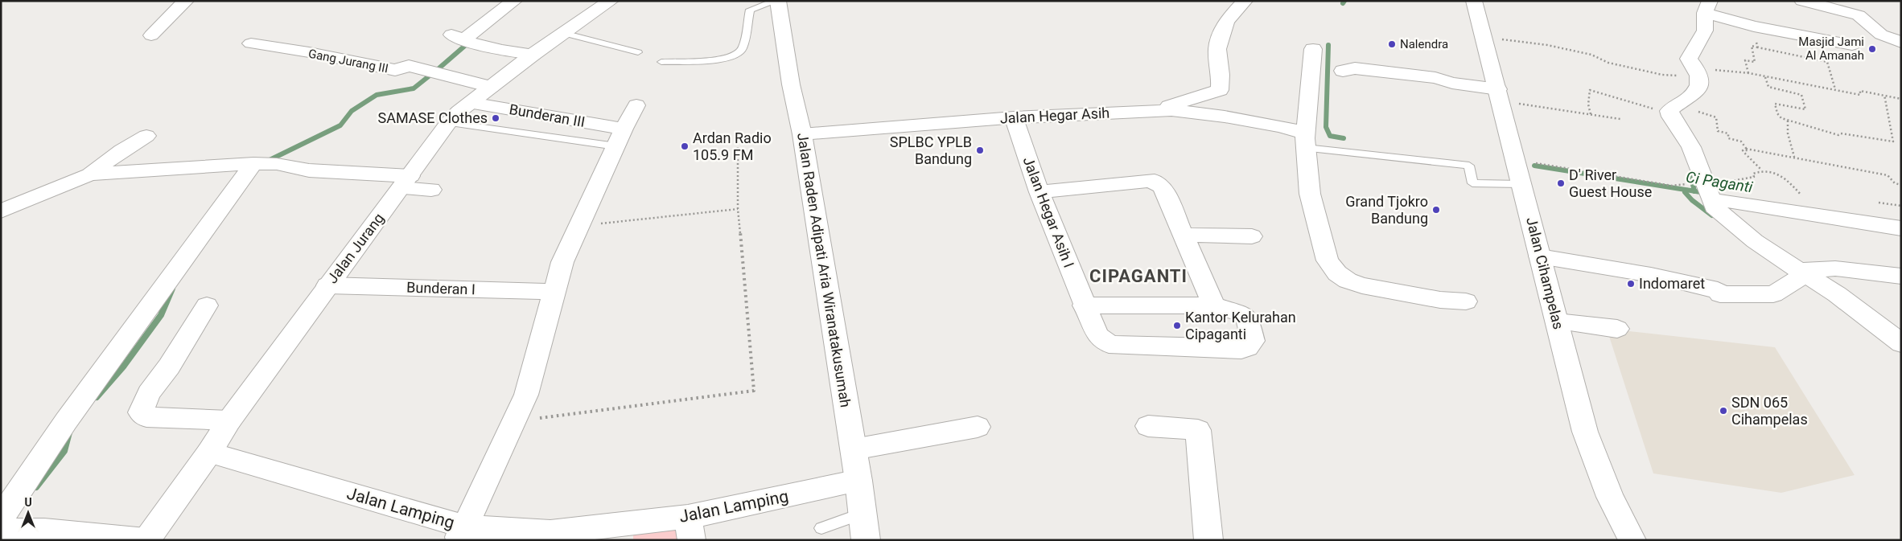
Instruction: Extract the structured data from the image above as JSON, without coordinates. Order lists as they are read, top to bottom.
{
  "streets": {
    "street": [
      "Gang Jurang III",
      "Bunderan III",
      "Jalan Hegar Asih",
      "Jalan Hegar Asih I",
      "Jalan Jurang",
      "Jalan Raden Adipati Aria Wiranatakusumah",
      "Jalan Cihampelas",
      "Bunderan I",
      "Jalan Lamping"
    ]
  },
  "crossings": [
    ["Gang Jurang III", "Jalan Jurang"],
    ["Bunderan III", "Jalan Jurang"],
    ["Jalan Hegar Asih", "Jalan Hegar Asih I"],
    ["Jalan Hegar Asih", "Jalan Raden Adipati Aria Wiranatakusumah"],
    ["Jalan Jurang", "Bunderan I"],
    ["Jalan Jurang", "Jalan Lamping"],
    ["Jalan Raden Adipati Aria Wiranatakusumah", "Jalan Lamping"]
  ],
  "districts": ["CIPAGANTI"],
  "water": ["Ci Paganti"],
  "places": [
    "Nalendra",
    "Masjid Jami Al Amanah",
    "SAMASE Clothes",
    "Ardan Radio 105.9 FM",
    "SPLBC YPLB Bandung",
    "D' River Guest House",
    "Grand Tjokro Bandung",
    "Indomaret",
    "Kantor Kelurahan Cipaganti",
    "SDN 065 Cihampelas"
  ],
  "north": "top"
}
